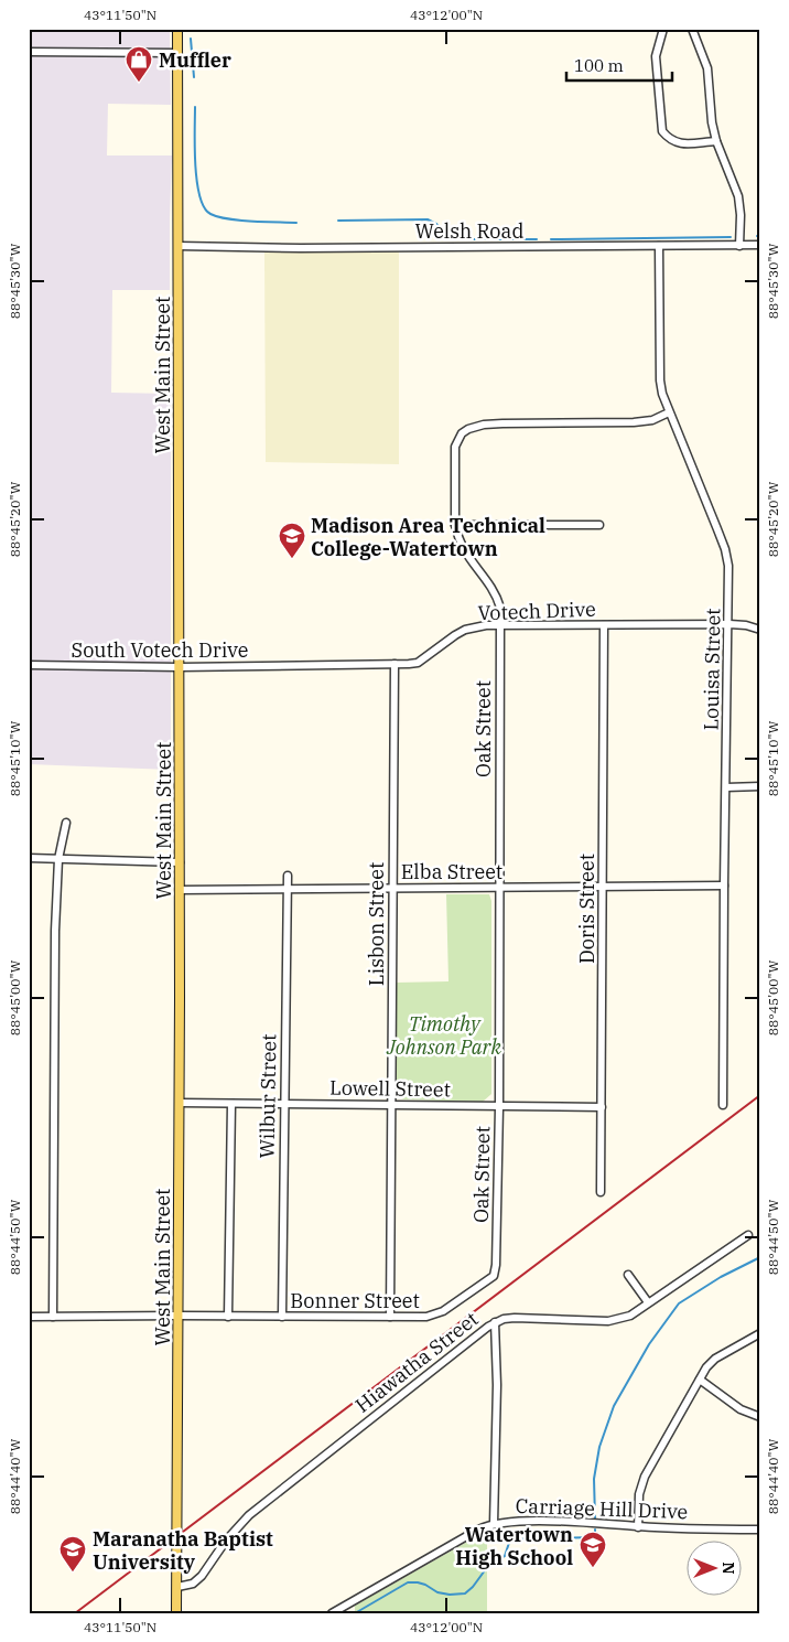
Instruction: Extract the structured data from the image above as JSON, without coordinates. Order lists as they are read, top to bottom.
{
  "streets": {
    "main road": ["West Main Street"],
    "street": [
      "Welsh Road",
      "Votech Drive",
      "South Votech Drive",
      "Louisa Street",
      "Oak Street",
      "Elba Street",
      "Doris Street",
      "Lisbon Street",
      "Lowell Street",
      "Wilbur Street",
      "Bonner Street",
      "Hiawatha Street",
      "Carriage Hill Drive"
    ]
  },
  "crossings": [
    ["Welsh Road", "West Main Street"],
    ["Welsh Road", "Louisa Street"],
    ["West Main Street", "South Votech Drive"],
    ["West Main Street", "Elba Street"],
    ["West Main Street", "Lowell Street"],
    ["West Main Street", "Bonner Street"],
    ["West Main Street", "Hiawatha Street"],
    ["Votech Drive", "South Votech Drive"],
    ["Votech Drive", "Louisa Street"],
    ["Votech Drive", "Oak Street"],
    ["Votech Drive", "Doris Street"],
    ["Votech Drive", "Lisbon Street"],
    ["Louisa Street", "Oak Street"],
    ["Louisa Street", "Elba Street"],
    ["Oak Street", "Elba Street"],
    ["Oak Street", "Lowell Street"],
    ["Oak Street", "Bonner Street"],
    ["Elba Street", "Doris Street"],
    ["Elba Street", "Lisbon Street"],
    ["Elba Street", "Wilbur Street"],
    ["Doris Street", "Lowell Street"],
    ["Lisbon Street", "Lowell Street"],
    ["Lisbon Street", "Bonner Street"],
    ["Lowell Street", "Wilbur Street"],
    ["Wilbur Street", "Bonner Street"]
  ],
  "parks": ["Timothy Johnson Park"],
  "places": {
    "shop": ["Muffler"],
    "school or university": ["Madison Area Technical College-Watertown", "Watertown High School", "Maranatha Baptist University"]
  },
  "scale_bar": "100 m",
  "north": "right",
  "coordinates": [
    "43°11'50\"N",
    "43°12'00\"N",
    "88°45'30\"W",
    "88°45'20\"W",
    "88°45'10\"W",
    "88°45'00\"W",
    "88°44'50\"W",
    "88°44'40\"W"
  ]
}
